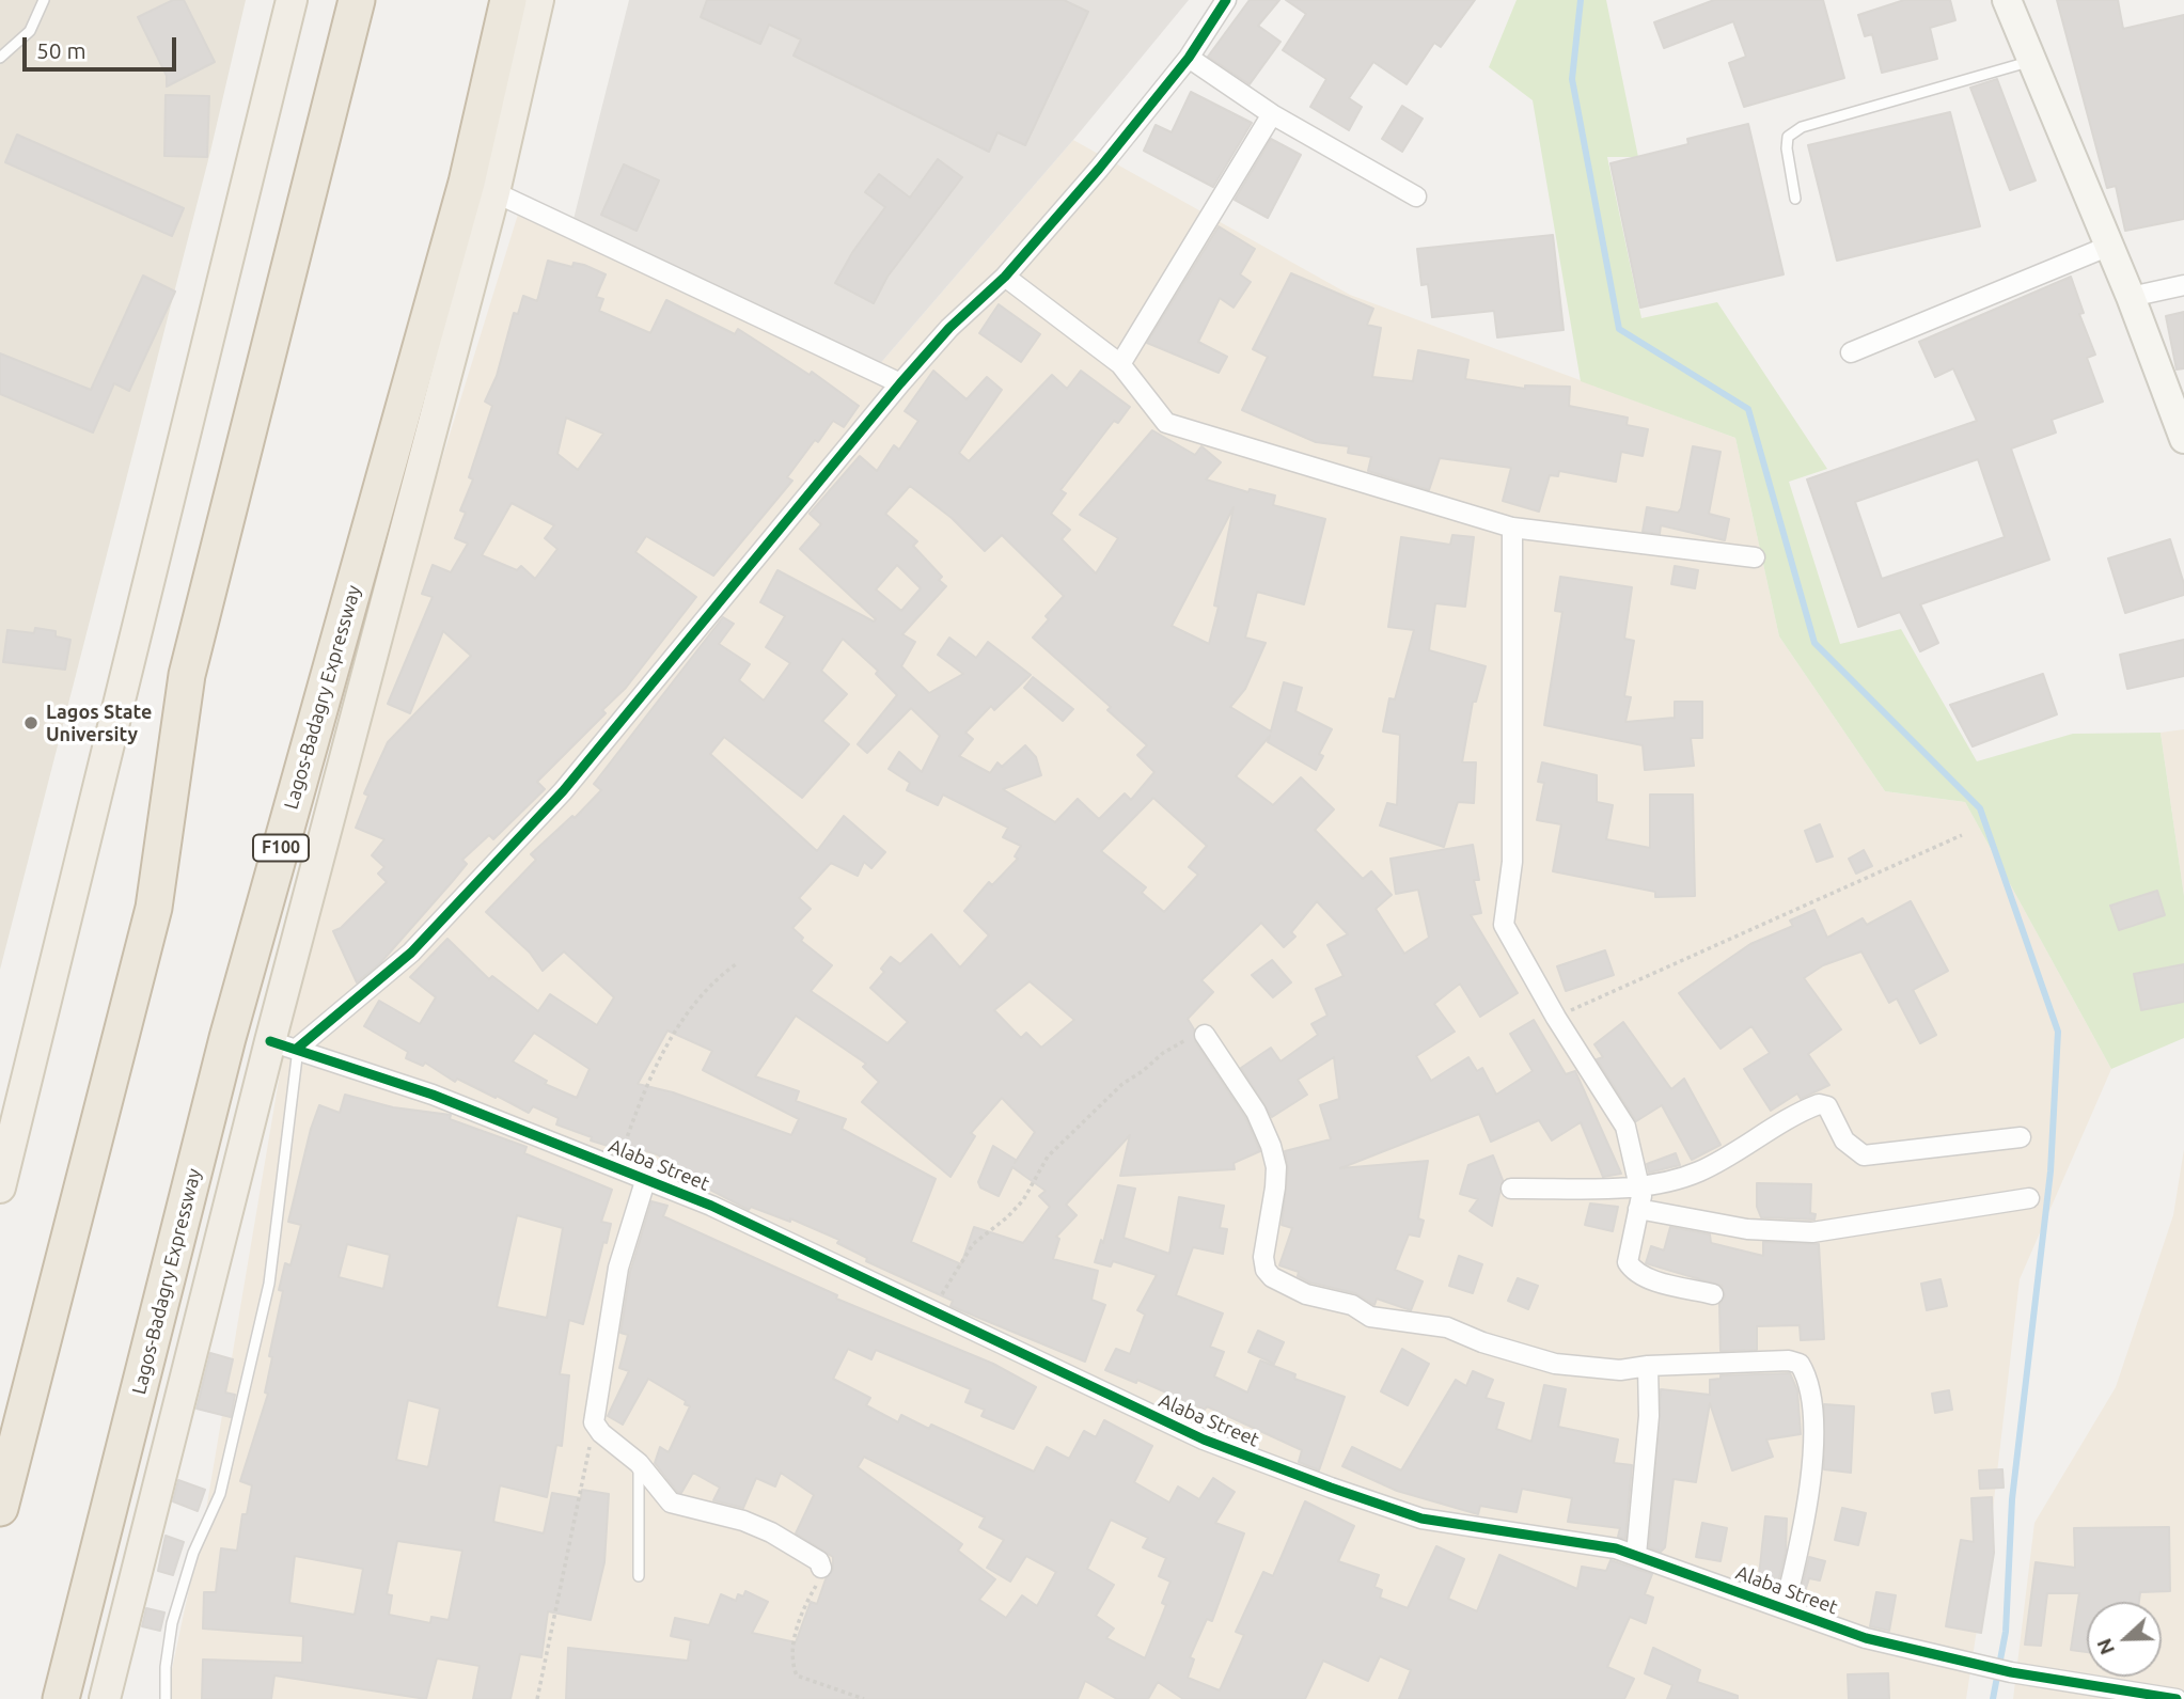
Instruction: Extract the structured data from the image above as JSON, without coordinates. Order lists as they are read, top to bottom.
{
  "streets": {
    "highway": ["Lagos-Badagry Expressway", "F100"],
    "street": ["Alaba Street"]
  },
  "crossings": [
    ["Lagos-Badagry Expressway", "Alaba Street"]
  ],
  "places": ["Lagos State University"],
  "scale_bar": "50 m",
  "north": "left"
}
